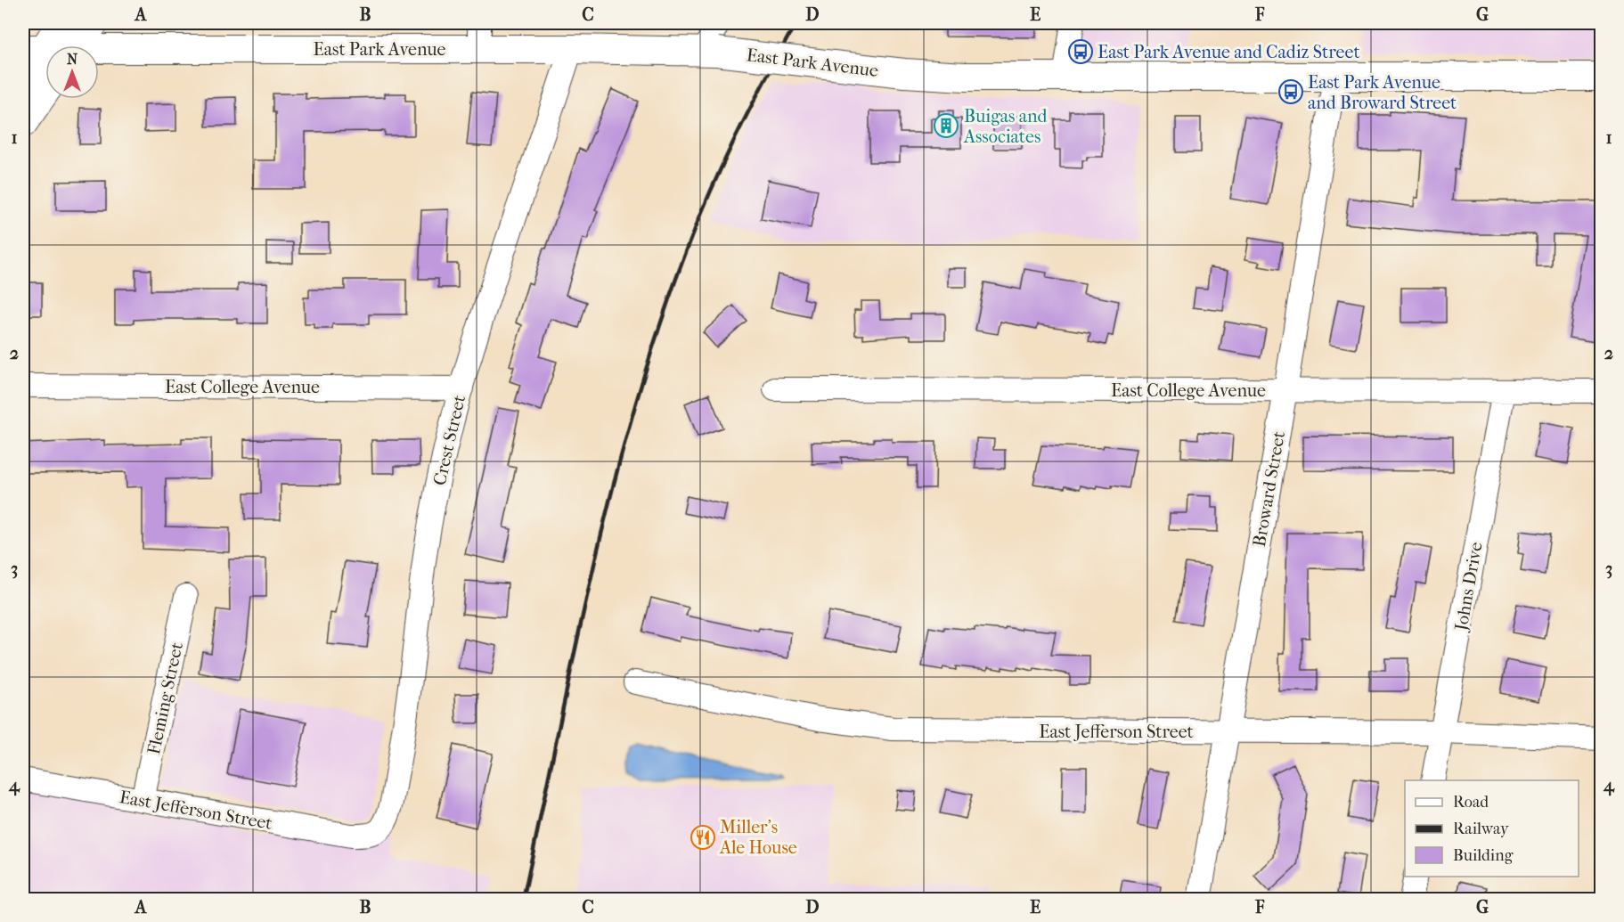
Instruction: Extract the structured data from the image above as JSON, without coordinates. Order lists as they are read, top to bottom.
{
  "streets": {
    "street": [
      "East Park Avenue",
      "East College Avenue",
      "Crest Street",
      "Broward Street",
      "Johns Drive",
      "Fleming Street",
      "East Jefferson Street"
    ]
  },
  "crossings": [
    ["East Park Avenue", "Crest Street"],
    ["East Park Avenue", "Broward Street"],
    ["East College Avenue", "Crest Street"],
    ["East College Avenue", "Broward Street"],
    ["East College Avenue", "Johns Drive"],
    ["Crest Street", "East Jefferson Street"],
    ["Broward Street", "East Jefferson Street"],
    ["Johns Drive", "East Jefferson Street"],
    ["Fleming Street", "East Jefferson Street"]
  ],
  "places": {
    "bus stop": ["East Park Avenue and Cadiz Street", "East Park Avenue and Broward Street"],
    "building": ["Buigas and Associates"],
    "restaurant": ["Miller's Ale House"]
  },
  "legend": ["Road", "Railway", "Building"],
  "north": "top",
  "grid": {
    "columns": [
      "A",
      "B",
      "C",
      "D",
      "E",
      "F",
      "G"
    ],
    "rows": [
      "1",
      "2",
      "3",
      "4"
    ]
  }
}
